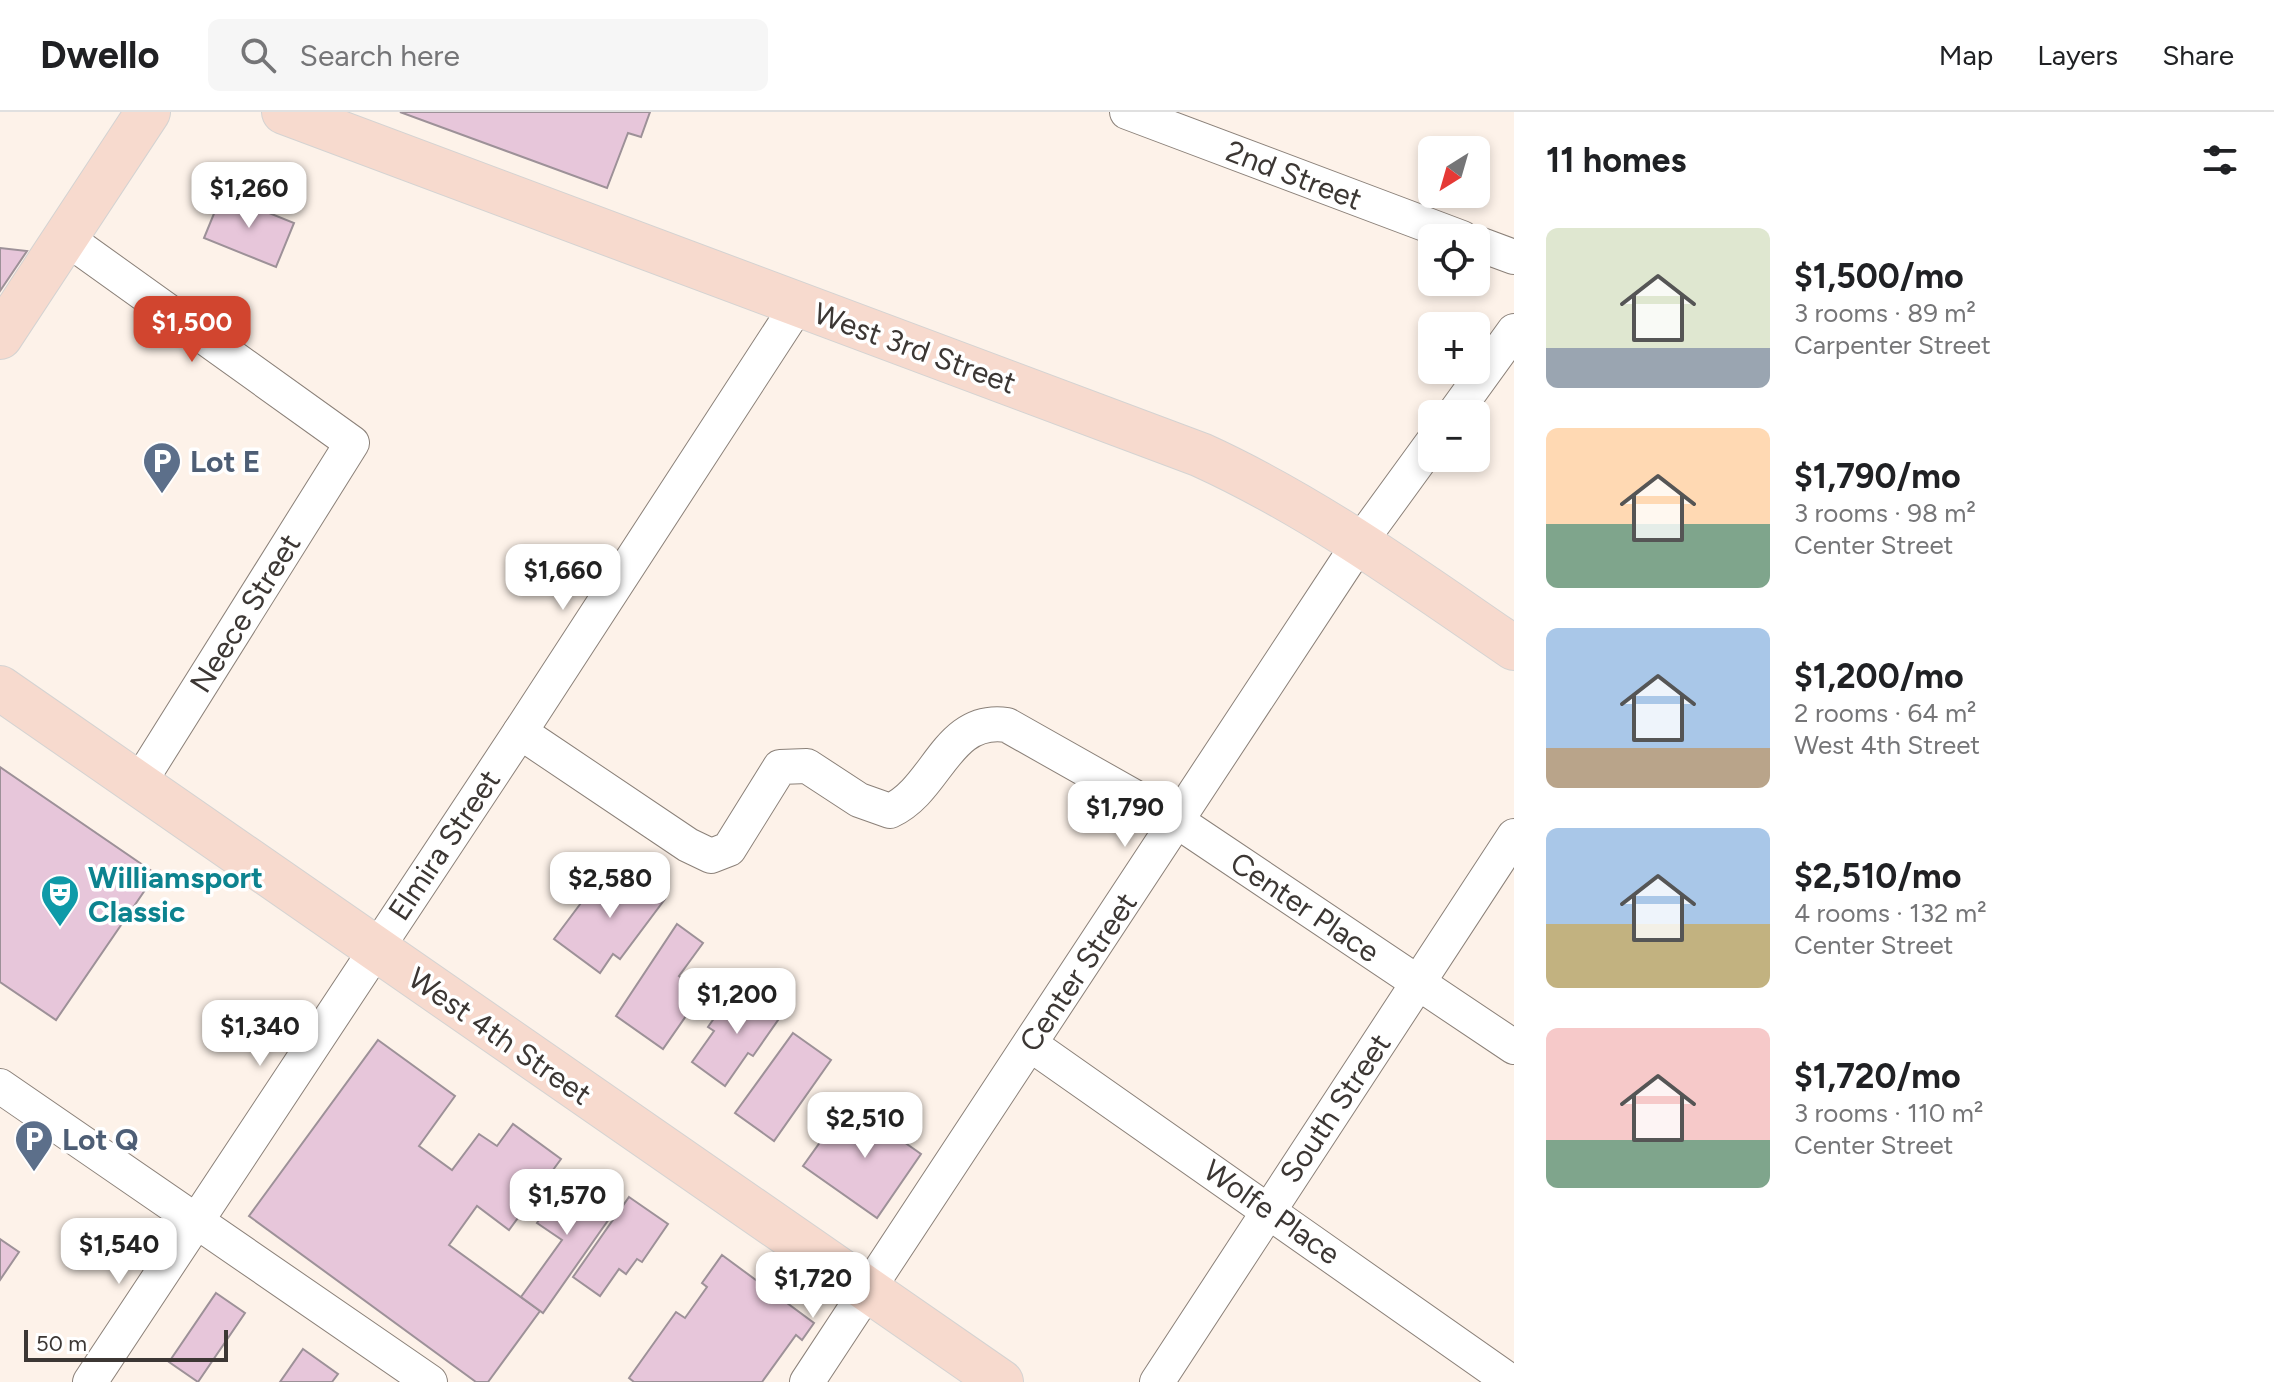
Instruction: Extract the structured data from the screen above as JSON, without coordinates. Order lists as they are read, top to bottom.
{
  "streets": {
    "main road": ["West 3rd Street", "West 4th Street"],
    "street": [
      "2nd Street",
      "Neece Street",
      "Elmira Street",
      "Center Place",
      "Center Street",
      "South Street",
      "Wolfe Place"
    ]
  },
  "crossings": [
    ["West 3rd Street", "Elmira Street"],
    ["West 3rd Street", "Center Street"],
    ["Neece Street", "West 4th Street"],
    ["Elmira Street", "Center Place"],
    ["Elmira Street", "West 4th Street"],
    ["Center Place", "Center Street"],
    ["Center Place", "South Street"],
    ["Center Street", "West 4th Street"],
    ["Center Street", "Wolfe Place"],
    ["South Street", "Wolfe Place"]
  ],
  "places": {
    "parking": ["Lot E", "Lot Q"],
    "theatre": ["Williamsport Classic"]
  },
  "scale_bar": "50 m",
  "north": "bottom left",
  "page": {
    "header": "Dwello",
    "search": "Search here",
    "nav": ["Map", "Layers", "Share"],
    "heading": "11 homes",
    "map_buttons": ["+", "−"],
    "price": [
      "$1,260",
      "$1,500",
      "$1,660",
      "$1,790",
      "$2,580",
      "$1,200",
      "$1,340",
      "$2,510",
      "$1,570",
      "$1,540",
      "$1,720"
    ],
    "list": [
      {
        "name": "$1,500/mo",
        "note": "3 rooms · 89 m² · Carpenter Street"
      },
      {
        "name": "$1,790/mo",
        "note": "3 rooms · 98 m² · Center Street"
      },
      {
        "name": "$1,200/mo",
        "note": "2 rooms · 64 m² · West 4th Street"
      },
      {
        "name": "$2,510/mo",
        "note": "4 rooms · 132 m² · Center Street"
      },
      {
        "name": "$1,720/mo",
        "note": "3 rooms · 110 m² · Center Street"
      }
    ],
    "scale": "50 m"
  }
}
